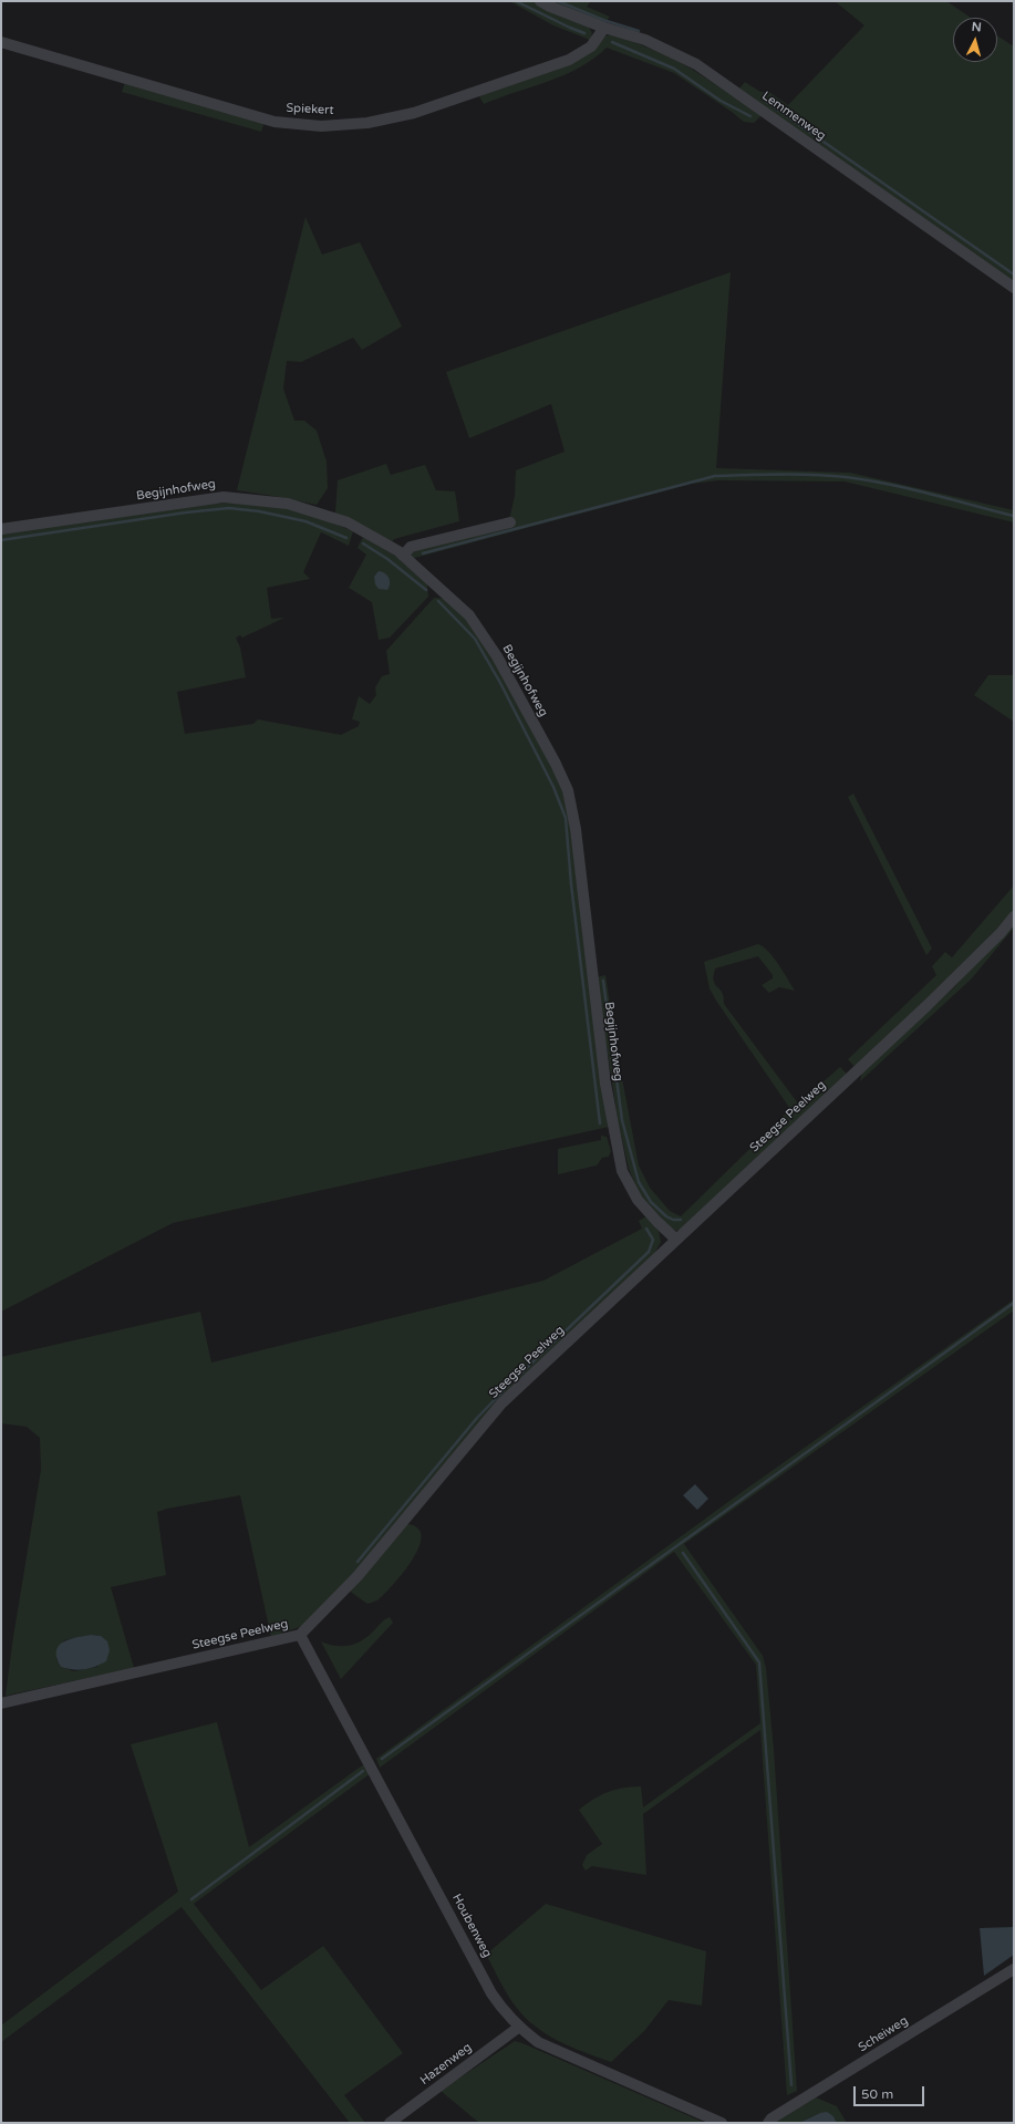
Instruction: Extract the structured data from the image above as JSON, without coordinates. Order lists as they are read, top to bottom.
{
  "streets": {
    "street": [
      "Spiekert",
      "Lemmenweg",
      "Begijnhofweg",
      "Steegse Peelweg",
      "Houbenweg",
      "Scheiweg",
      "Hazenweg"
    ]
  },
  "crossings": [
    ["Spiekert", "Lemmenweg"],
    ["Begijnhofweg", "Steegse Peelweg"],
    ["Steegse Peelweg", "Houbenweg"],
    ["Houbenweg", "Hazenweg"]
  ],
  "scale_bar": "50 m",
  "north": "top"
}
